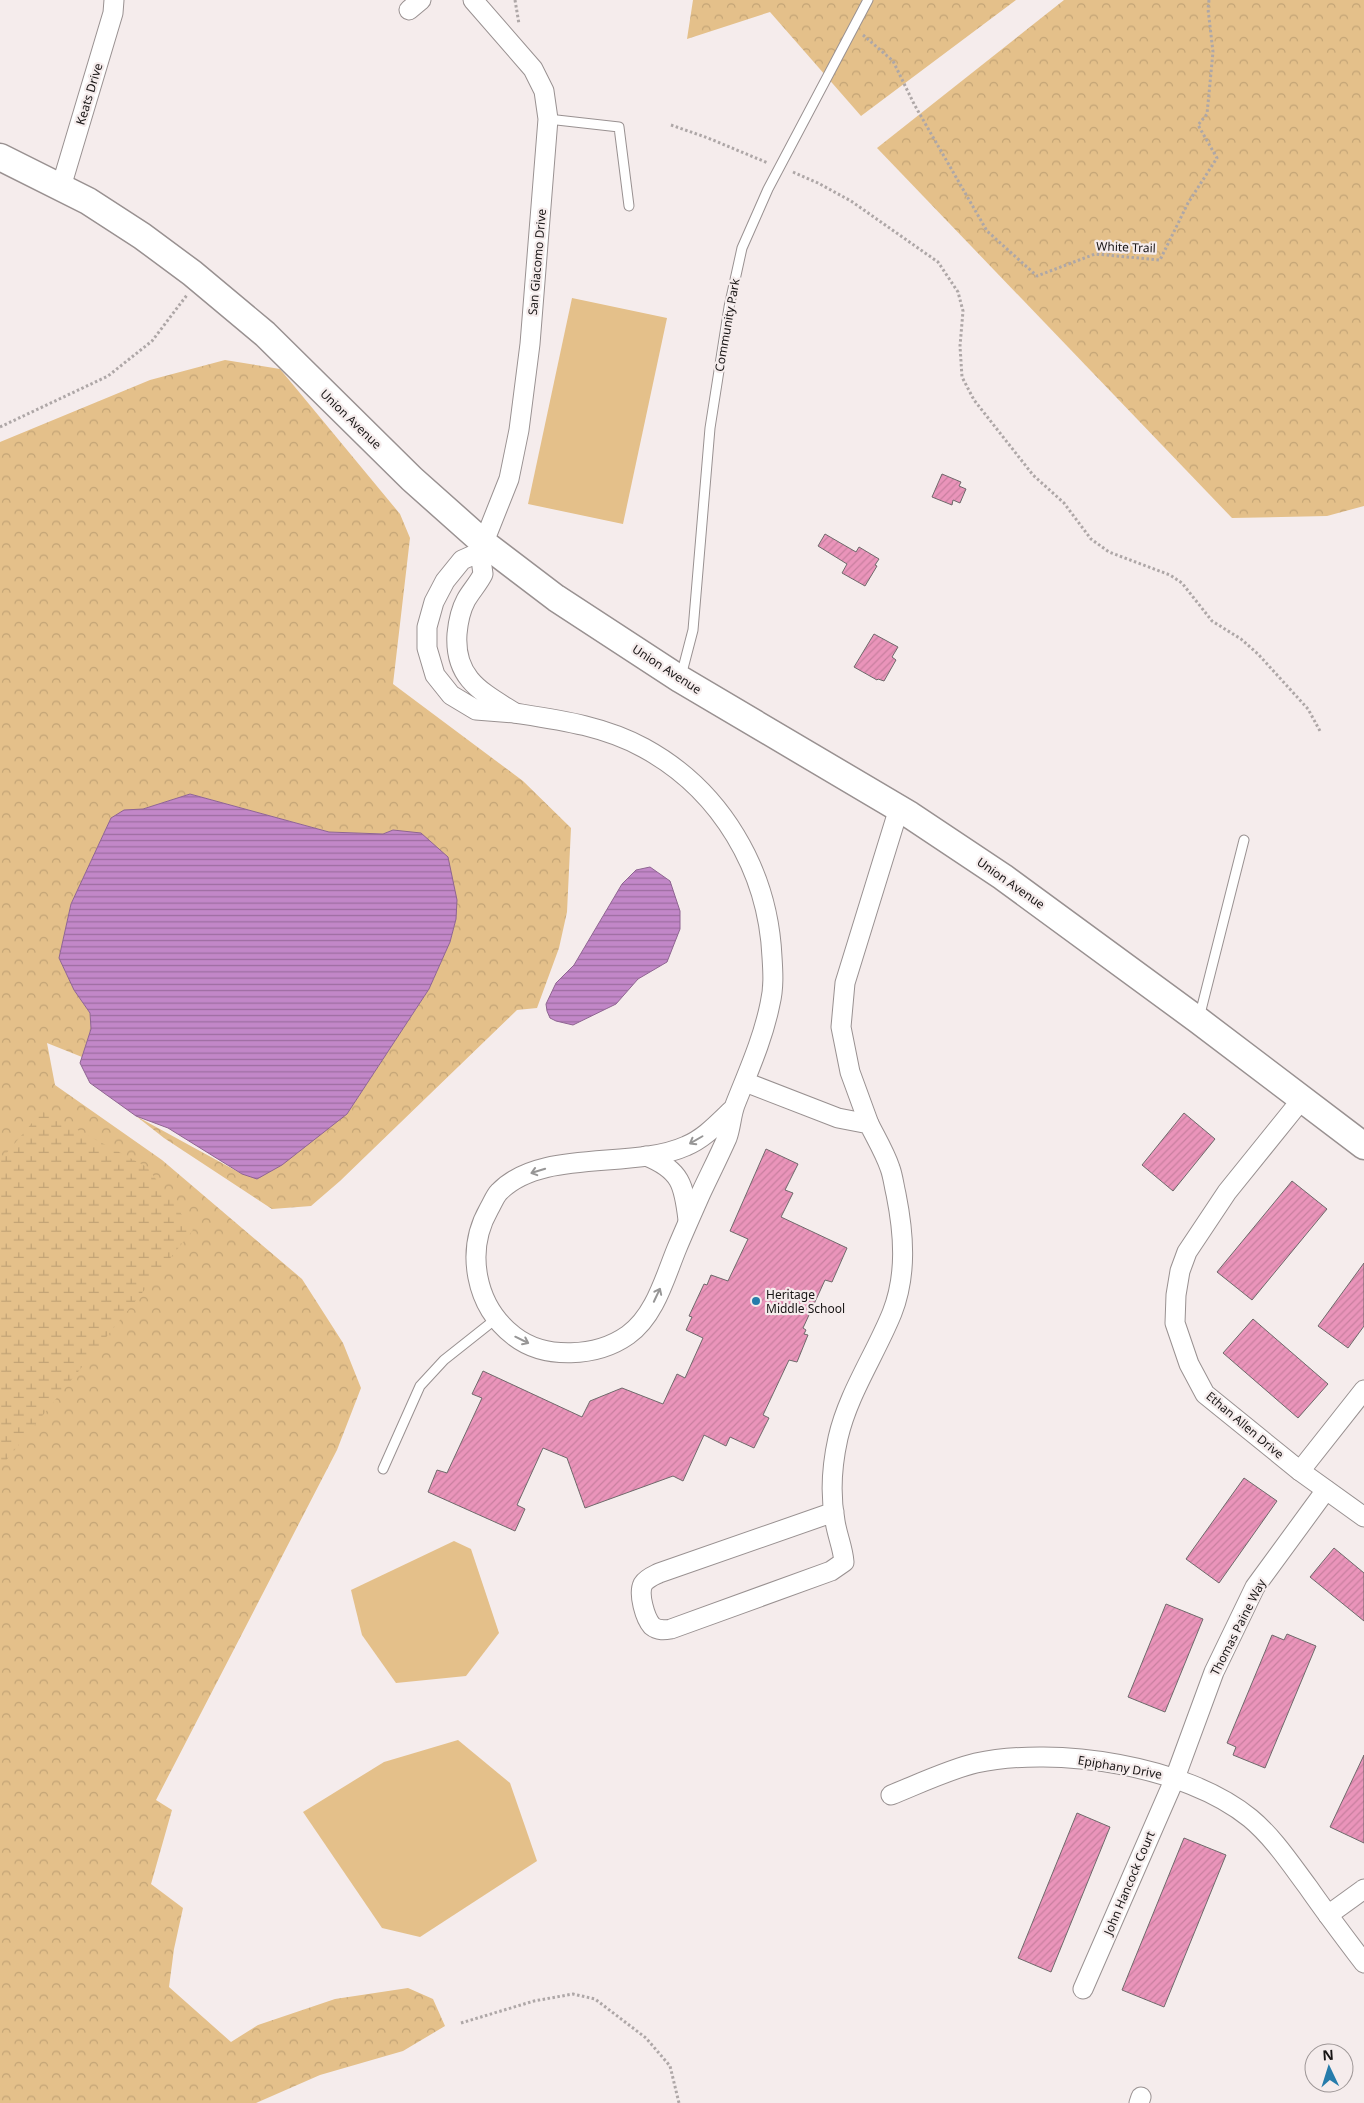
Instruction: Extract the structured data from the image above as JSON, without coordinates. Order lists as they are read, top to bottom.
{
  "streets": {
    "street": [
      "Keats Drive",
      "San Giacomo Drive",
      "Union Avenue",
      "Ethan Allen Drive",
      "Thomas Paine Way",
      "Epiphany Drive",
      "John Hancock Court"
    ],
    "lane": ["Community Park"],
    "path": ["White Trail"]
  },
  "crossings": [
    ["Keats Drive", "Union Avenue"],
    ["White Trail", "Community Park"],
    ["San Giacomo Drive", "Union Avenue"],
    ["Community Park", "Union Avenue"],
    ["Union Avenue", "Ethan Allen Drive"],
    ["Ethan Allen Drive", "Thomas Paine Way"],
    ["Thomas Paine Way", "Epiphany Drive"],
    ["Thomas Paine Way", "John Hancock Court"],
    ["Epiphany Drive", "John Hancock Court"]
  ],
  "places": ["Heritage Middle School"],
  "north": "top"
}
